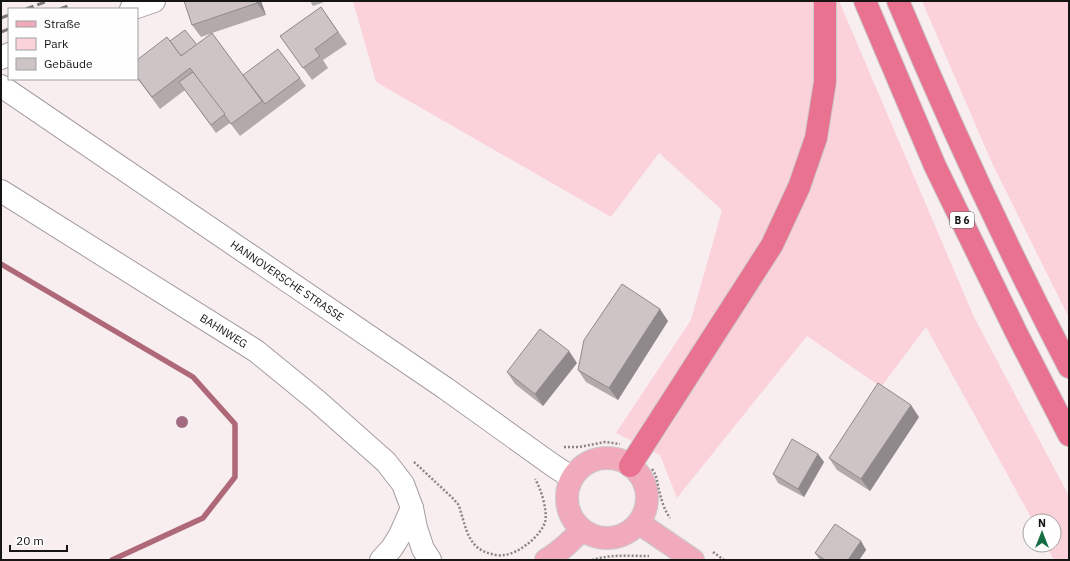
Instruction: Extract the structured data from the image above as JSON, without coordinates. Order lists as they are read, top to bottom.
{
  "streets": {
    "highway": ["B 6"],
    "street": ["HANNOVERSCHE STRASSE", "BAHNWEG"]
  },
  "legend": ["Straße", "Park", "Gebäude"],
  "scale_bar": "20 m",
  "north": "top"
}
